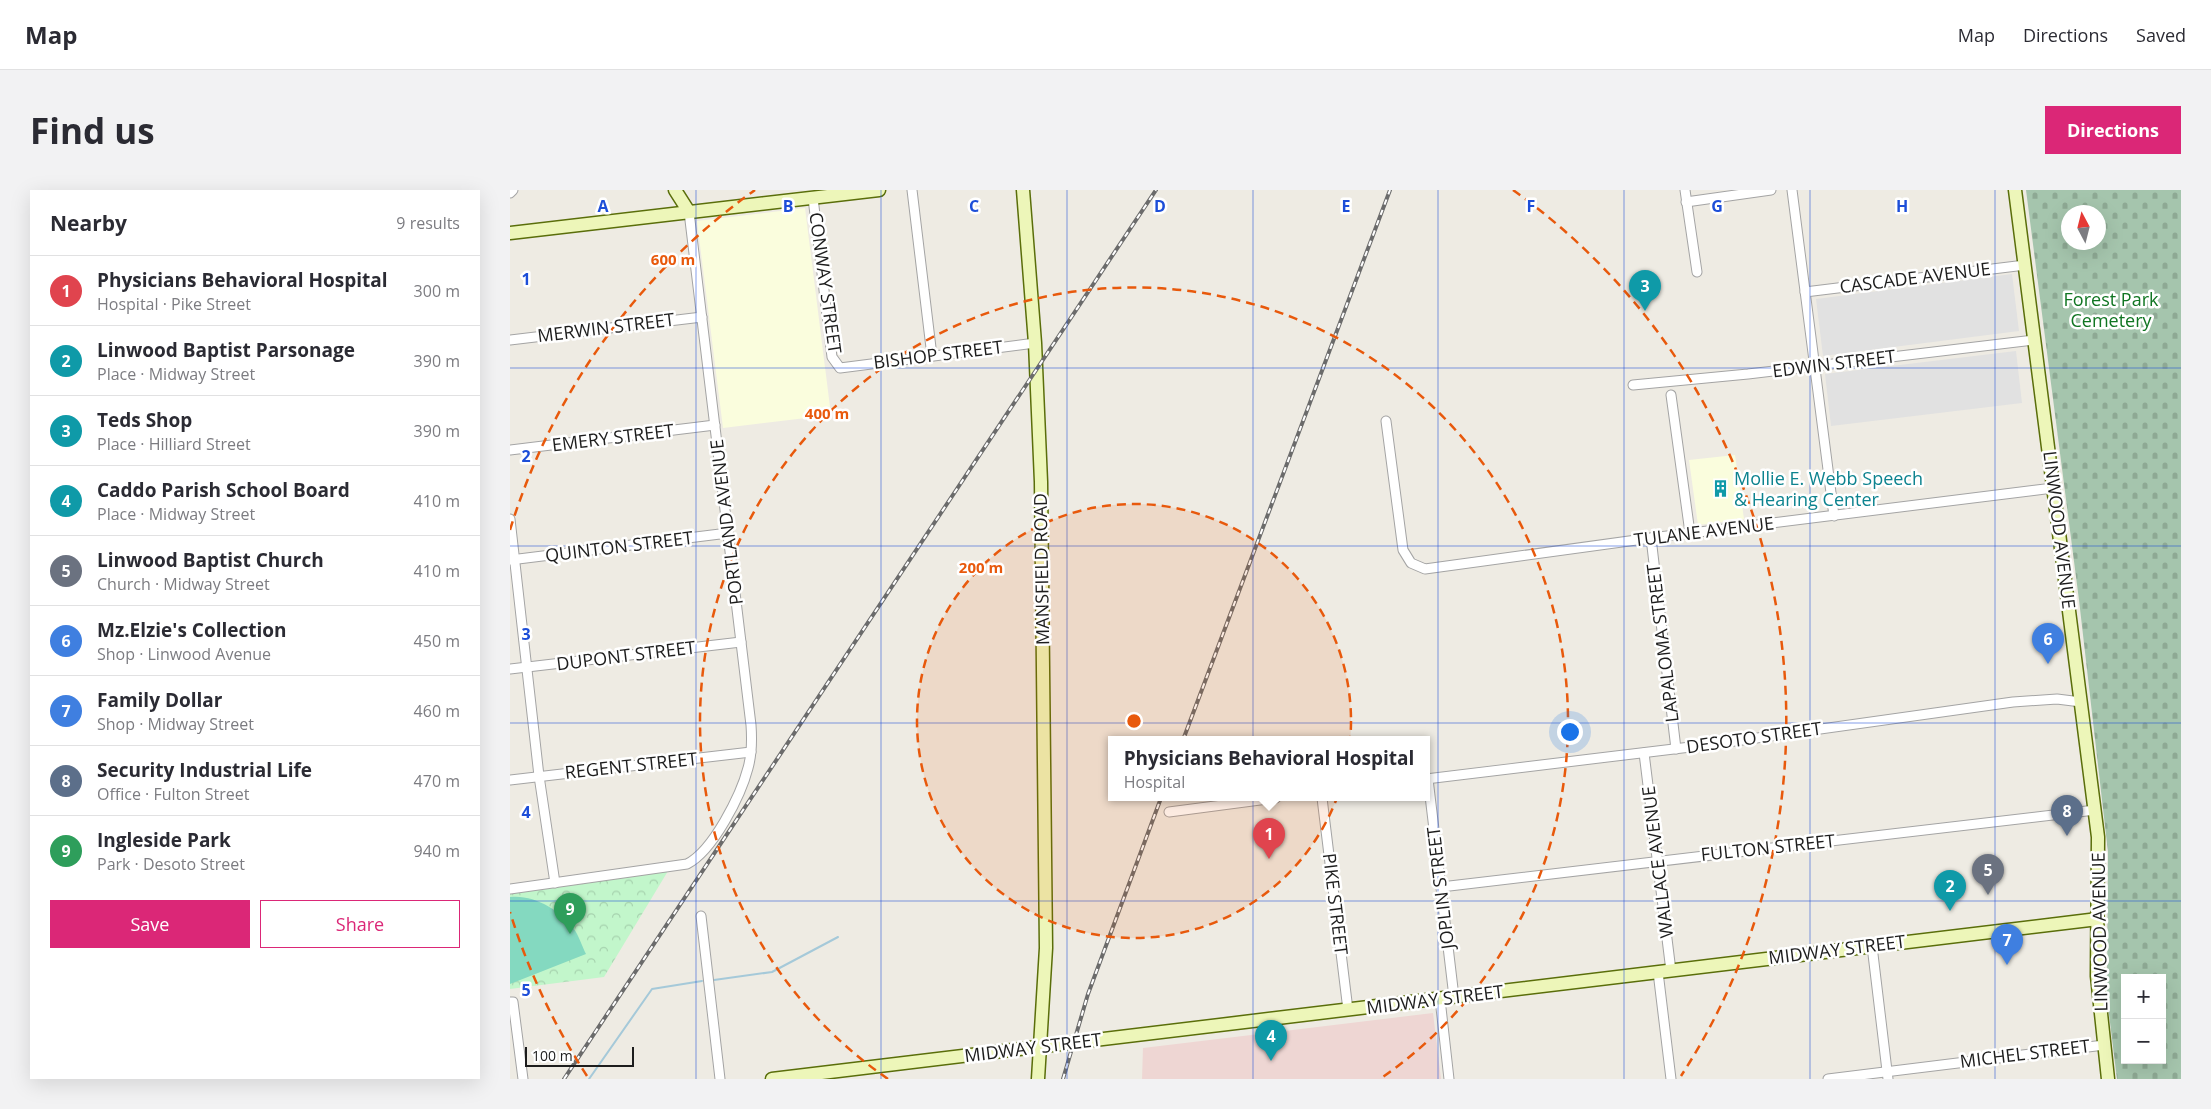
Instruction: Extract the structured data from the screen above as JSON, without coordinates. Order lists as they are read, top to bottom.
{
  "streets": {
    "main road": [
      "PORTLAND AVENUE",
      "LINWOOD AVENUE",
      "MANSFIELD ROAD",
      "MIDWAY STREET"
    ],
    "street": [
      "CASCADE AVENUE",
      "CONWAY STREET",
      "MERWIN STREET",
      "BISHOP STREET",
      "EDWIN STREET",
      "EMERY STREET",
      "TULANE AVENUE",
      "QUINTON STREET",
      "LAPALOMA STREET",
      "DUPONT STREET",
      "DESOTO STREET",
      "REGENT STREET",
      "FULTON STREET",
      "WALLACE AVENUE",
      "JOPLIN STREET",
      "PIKE STREET",
      "MICHEL STREET"
    ]
  },
  "crossings": [
    ["CASCADE AVENUE", "LINWOOD AVENUE"],
    ["CONWAY STREET", "BISHOP STREET"],
    ["MERWIN STREET", "PORTLAND AVENUE"],
    ["BISHOP STREET", "MANSFIELD ROAD"],
    ["EDWIN STREET", "LINWOOD AVENUE"],
    ["EMERY STREET", "PORTLAND AVENUE"],
    ["PORTLAND AVENUE", "QUINTON STREET"],
    ["PORTLAND AVENUE", "DUPONT STREET"],
    ["PORTLAND AVENUE", "REGENT STREET"],
    ["LINWOOD AVENUE", "TULANE AVENUE"],
    ["LINWOOD AVENUE", "DESOTO STREET"],
    ["LINWOOD AVENUE", "FULTON STREET"],
    ["LINWOOD AVENUE", "MIDWAY STREET"],
    ["LINWOOD AVENUE", "MICHEL STREET"],
    ["TULANE AVENUE", "LAPALOMA STREET"],
    ["MANSFIELD ROAD", "MIDWAY STREET"],
    ["LAPALOMA STREET", "DESOTO STREET"],
    ["DESOTO STREET", "WALLACE AVENUE"],
    ["FULTON STREET", "WALLACE AVENUE"],
    ["FULTON STREET", "JOPLIN STREET"],
    ["WALLACE AVENUE", "MIDWAY STREET"],
    ["JOPLIN STREET", "MIDWAY STREET"],
    ["PIKE STREET", "MIDWAY STREET"]
  ],
  "parks": ["Forest Park Cemetery"],
  "places": {
    "building": ["Mollie E. Webb Speech & Hearing Center"]
  },
  "scale_bar": "100 m",
  "north": "top",
  "page": {
    "header": "Map",
    "nav": ["Map", "Directions", "Saved"],
    "buttons": [
      "Directions",
      ["Save", "Share"]
    ],
    "title": "Find us",
    "heading": ["Nearby", "9 results"],
    "list": [
      {
        "mark": "1",
        "name": "Physicians Behavioral Hospital",
        "note": "Hospital · Pike Street",
        "value": "300 m"
      },
      {
        "mark": "2",
        "name": "Linwood Baptist Parsonage",
        "note": "Place · Midway Street",
        "value": "390 m"
      },
      {
        "mark": "3",
        "name": "Teds Shop",
        "note": "Place · Hilliard Street",
        "value": "390 m"
      },
      {
        "mark": "4",
        "name": "Caddo Parish School Board",
        "note": "Place · Midway Street",
        "value": "410 m"
      },
      {
        "mark": "5",
        "name": "Linwood Baptist Church",
        "note": "Church · Midway Street",
        "value": "410 m"
      },
      {
        "mark": "6",
        "name": "Mz.Elzie's Collection",
        "note": "Shop · Linwood Avenue",
        "value": "450 m"
      },
      {
        "mark": "7",
        "name": "Family Dollar",
        "note": "Shop · Midway Street",
        "value": "460 m"
      },
      {
        "mark": "8",
        "name": "Security Industrial Life",
        "note": "Office · Fulton Street",
        "value": "470 m"
      },
      {
        "mark": "9",
        "name": "Ingleside Park",
        "note": "Park · Desoto Street",
        "value": "940 m"
      }
    ],
    "pins": [
      "3",
      "6",
      "8",
      "1",
      "5",
      "2",
      "9",
      "7",
      "4"
    ],
    "popup": ["Physicians Behavioral Hospital", "Hospital"],
    "map_buttons": ["+", "−"],
    "scale": "100 m"
  },
  "grid": {
    "columns": [
      "A",
      "B",
      "C",
      "D",
      "E",
      "F",
      "G",
      "H"
    ],
    "rows": [
      "1",
      "2",
      "3",
      "4",
      "5"
    ]
  },
  "rings": ["600 m", "400 m", "200 m"]
}
